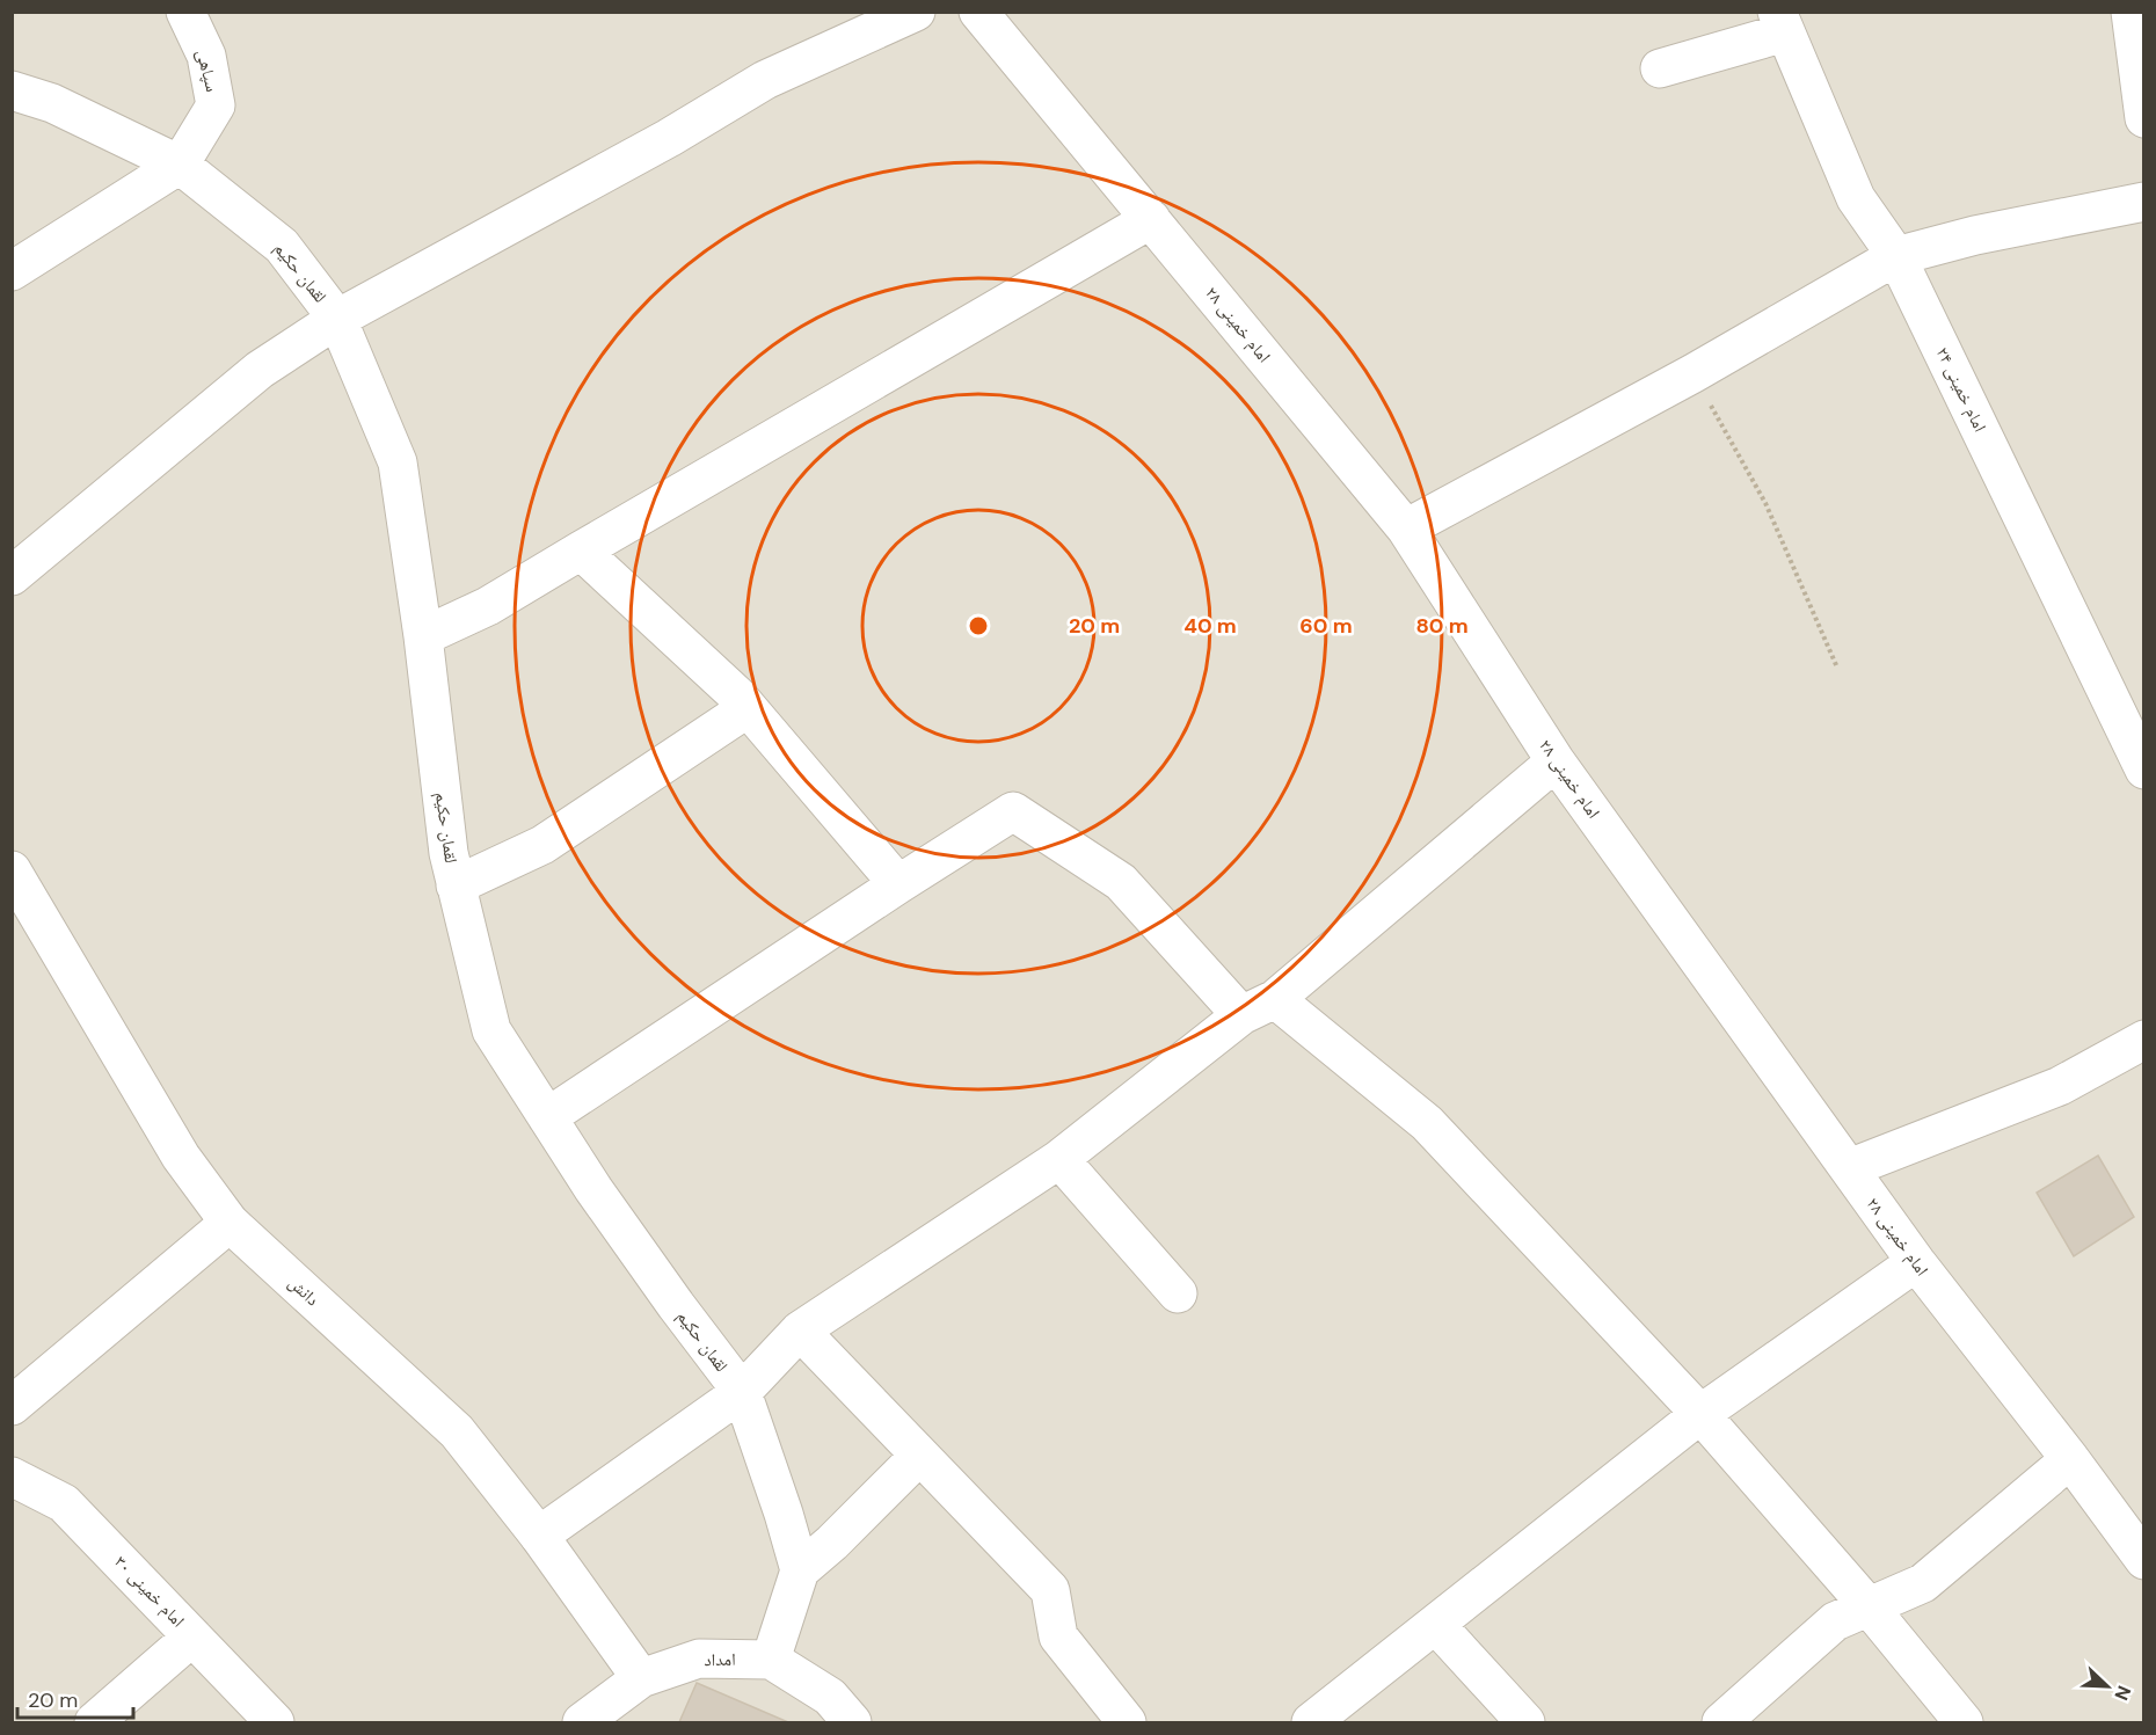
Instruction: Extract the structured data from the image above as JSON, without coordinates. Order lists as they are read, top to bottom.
{
  "streets": {
    "street": [
      "سپاهی",
      "لقمان حکیم",
      "امام خمینی ۲۸",
      "امام خمینی ۲۴",
      "دانش",
      "امام خمینی ۳۰",
      "امداد"
    ]
  },
  "crossings": [
    ["سپاهی", "لقمان حکیم"],
    ["دانش", "امداد"]
  ],
  "scale_bar": "20 m",
  "north": "bottom right",
  "rings": [
    "20 m",
    "40 m",
    "60 m",
    "80 m"
  ]
}
